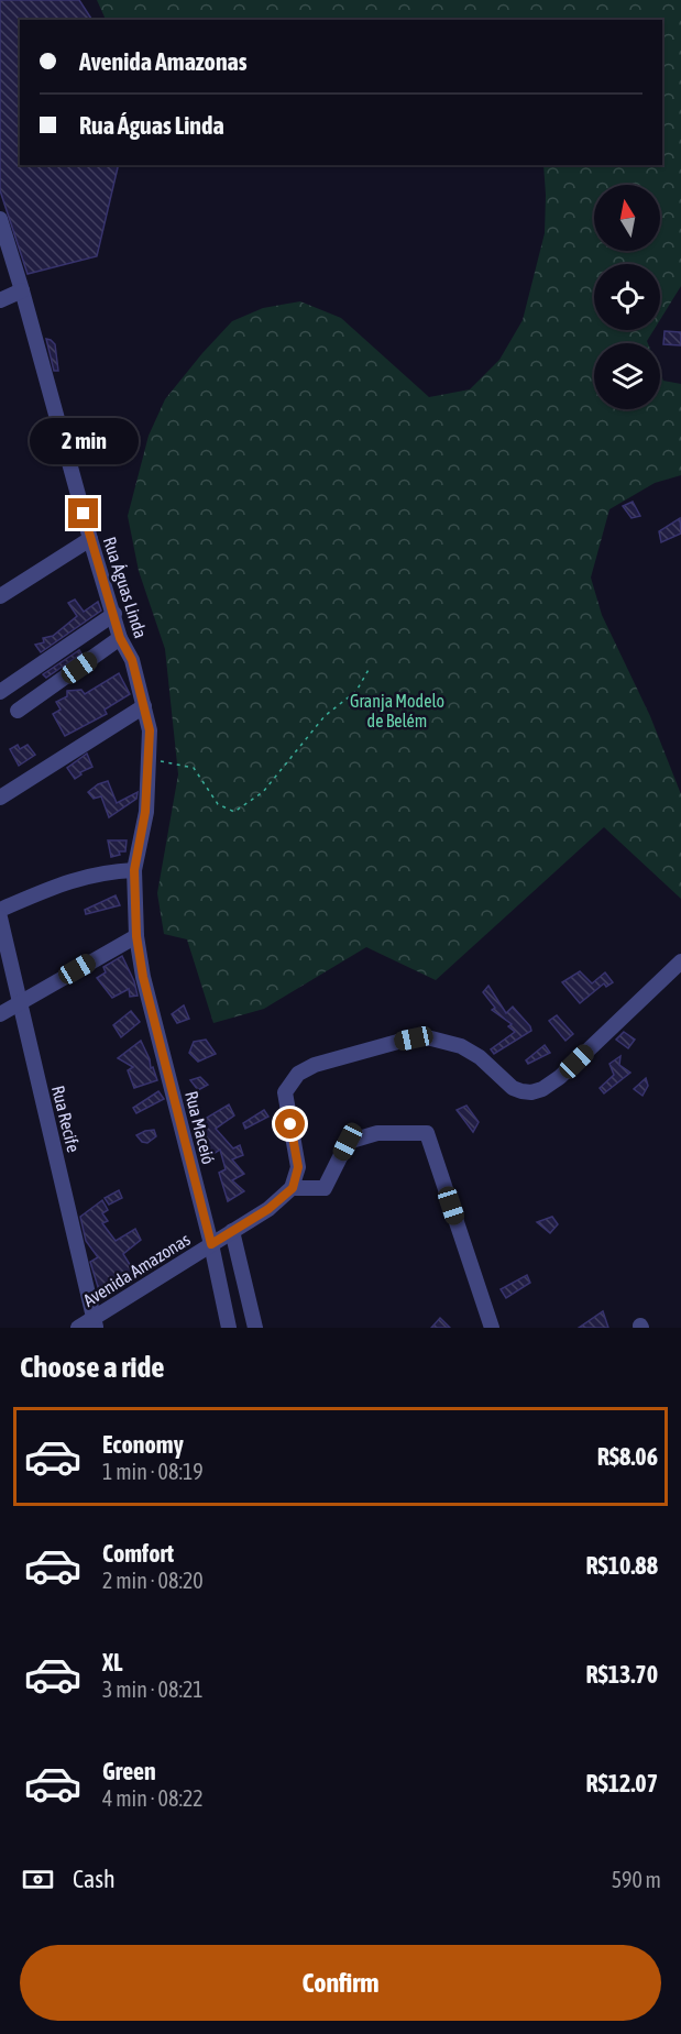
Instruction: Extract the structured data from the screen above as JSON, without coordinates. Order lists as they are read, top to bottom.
{
  "streets": {
    "street": [
      "Rua Águas Linda",
      "Rua Recife",
      "Rua Maceió",
      "Avenida Amazonas"
    ]
  },
  "crossings": [
    ["Rua Águas Linda", "Rua Maceió"],
    ["Rua Recife", "Avenida Amazonas"],
    ["Rua Maceió", "Avenida Amazonas"]
  ],
  "parks": ["Granja Modelo de Belém"],
  "north": "top",
  "page": {
    "banner": ["Avenida Amazonas", "Rua Águas Linda"],
    "bubble": "2 min",
    "heading": "Choose a ride",
    "list": [
      {
        "name": "Economy",
        "note": "1 min · 08:19",
        "value": "R$8.06"
      },
      {
        "name": "Comfort",
        "note": "2 min · 08:20",
        "value": "R$10.88"
      },
      {
        "name": "XL",
        "note": "3 min · 08:21",
        "value": "R$13.70"
      },
      {
        "name": "Green",
        "note": "4 min · 08:22",
        "value": "R$12.07"
      }
    ],
    "pay": ["Cash", "590 m"],
    "buttons": "Confirm"
  }
}
